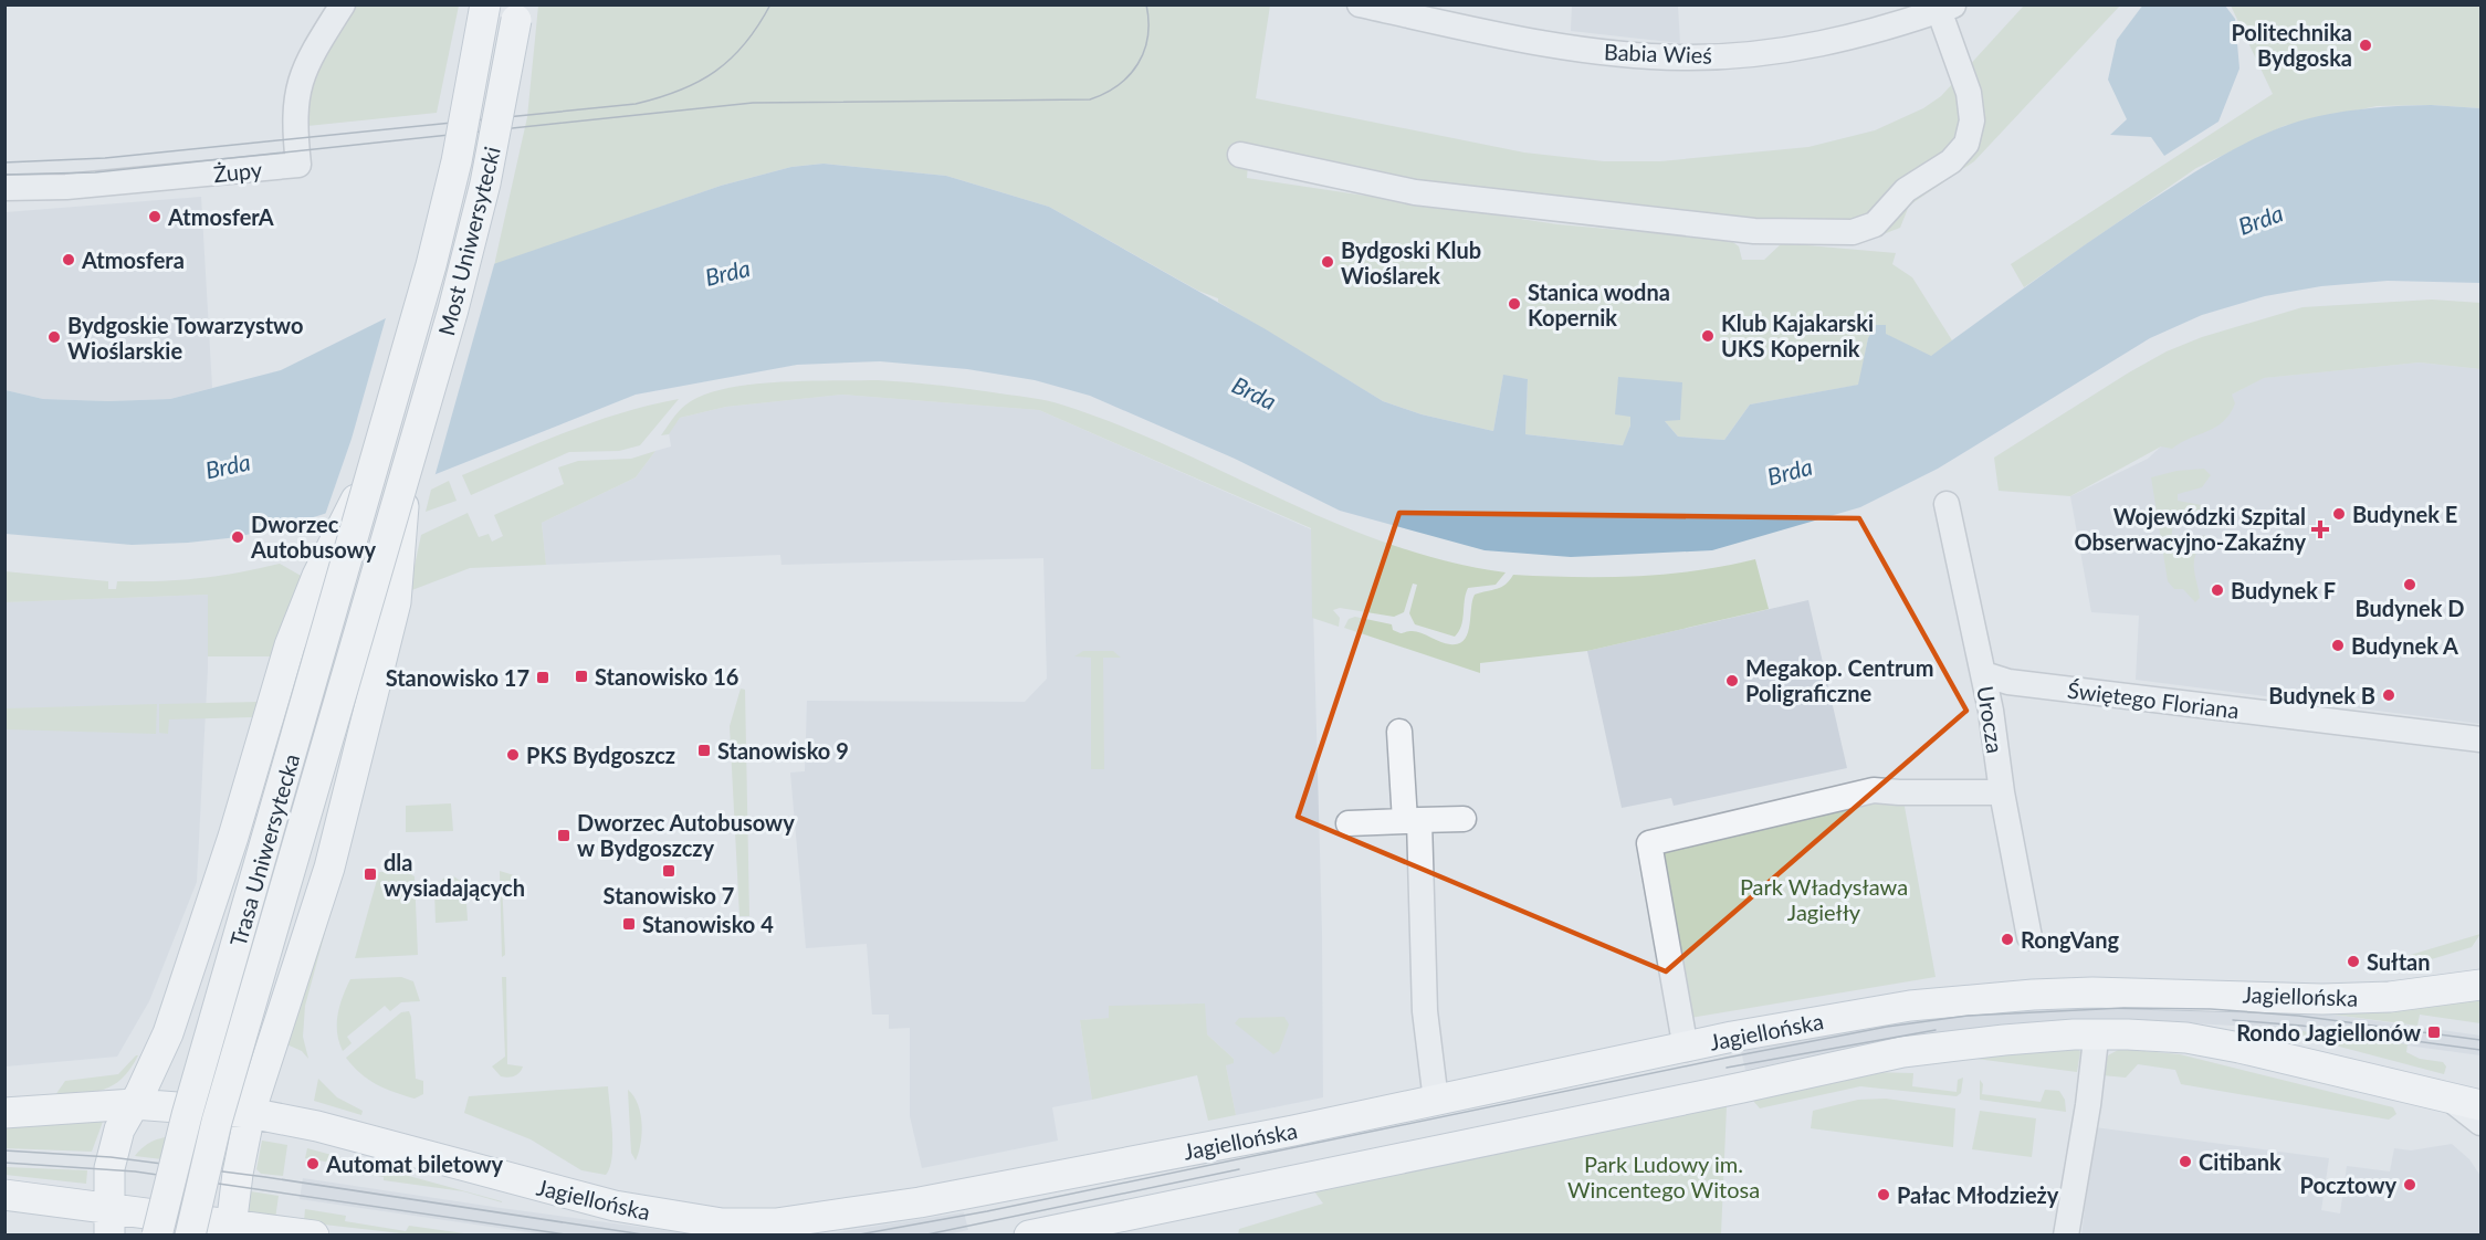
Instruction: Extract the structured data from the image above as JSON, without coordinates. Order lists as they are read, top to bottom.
{
  "streets": {
    "main road": ["Most Uniwersytecki", "Trasa Uniwersytecka", "Jagiellońska"],
    "street": [
      "Babia Wieś",
      "Żupy",
      "Świętego Floriana",
      "Urocza"
    ]
  },
  "crossings": [
    ["Most Uniwersytecki", "Trasa Uniwersytecka"],
    ["Świętego Floriana", "Urocza"]
  ],
  "water": ["Brda"],
  "parks": ["Park Władysława Jagiełły", "Park Ludowy im. Wincentego Witosa"],
  "places": {
    "other": [
      "Politechnika Bydgoska",
      "AtmosferA",
      "Atmosfera",
      "Bydgoski Klub Wioślarek",
      "Stanica wodna Kopernik",
      "Klub Kajakarski UKS Kopernik",
      "Bydgoskie Towarzystwo Wioślarskie",
      "Budynek E",
      "Dworzec Autobusowy",
      "Budynek D",
      "Budynek F",
      "Budynek A",
      "Megakop. Centrum Poligraficzne",
      "Budynek B",
      "PKS Bydgoszcz",
      "RongVang",
      "Sułtan",
      "Citibank",
      "Automat biletowy",
      "Pocztowy",
      "Pałac Młodzieży"
    ],
    "health": ["Wojewódzki Szpital Obserwacyjno-Zakaźny"],
    "transit": [
      "Stanowisko 16",
      "Stanowisko 17",
      "Stanowisko 9",
      "Dworzec Autobusowy w Bydgoszczy",
      "Stanowisko 7",
      "dla wysiadających",
      "Stanowisko 4",
      "Rondo Jagiellonów"
    ]
  }
}
